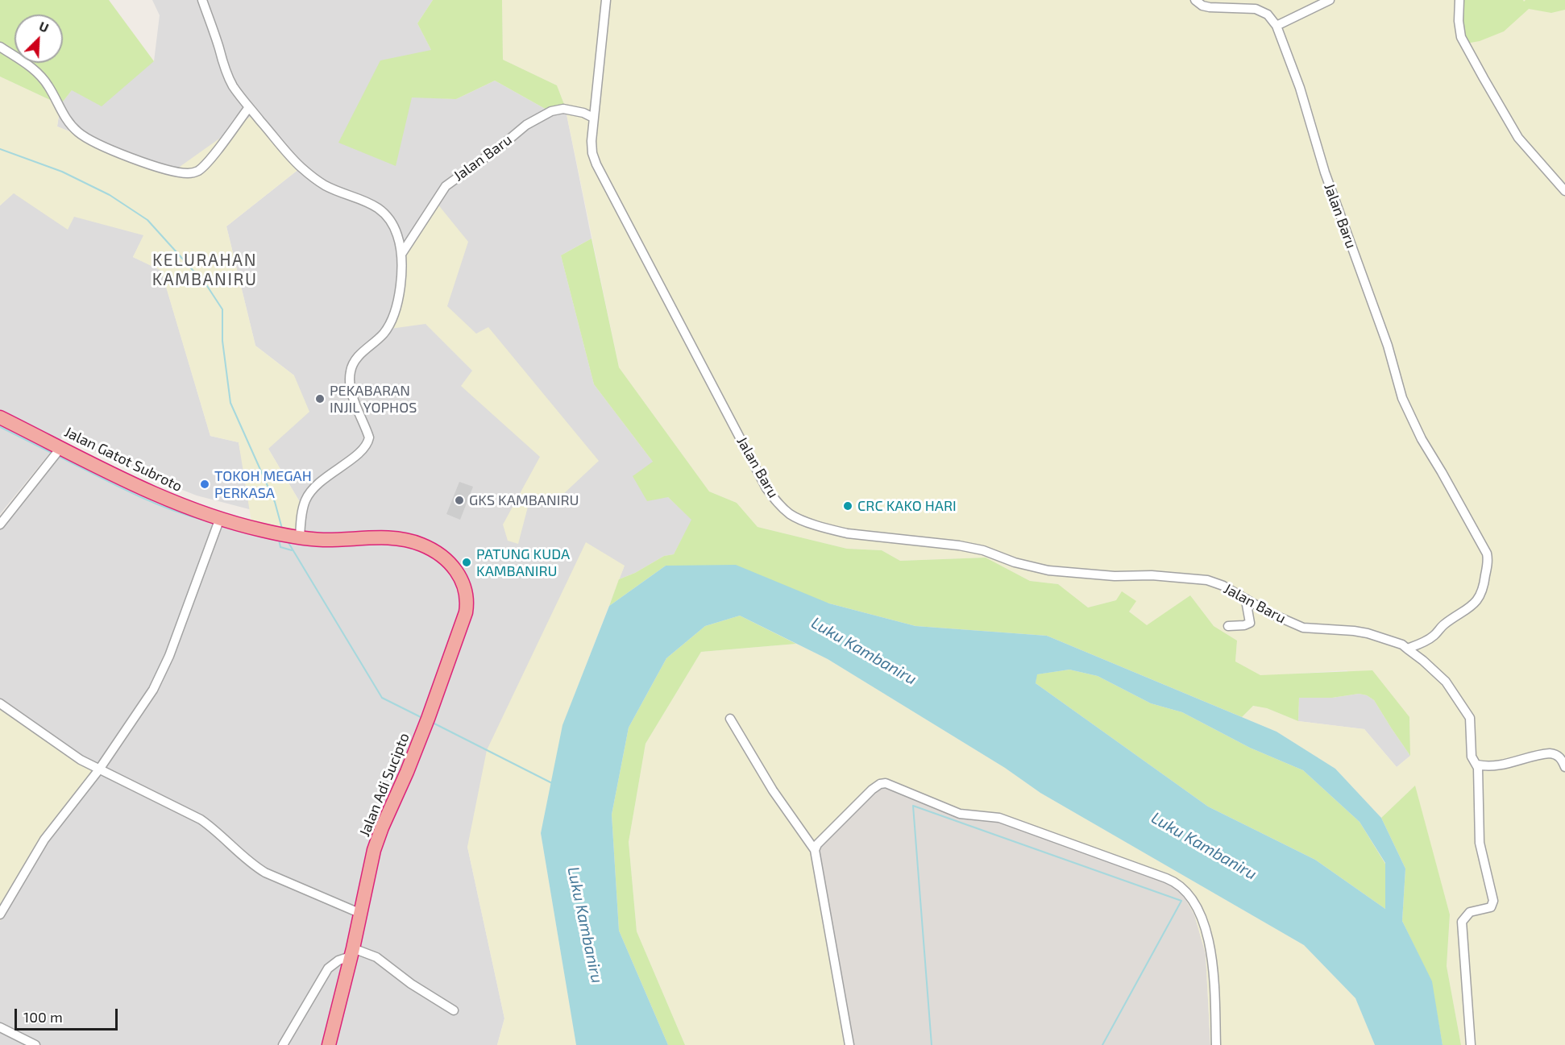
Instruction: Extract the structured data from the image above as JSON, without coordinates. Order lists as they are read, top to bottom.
{
  "streets": {
    "highway": ["Jalan Gatot Subroto", "Jalan Adi Sucipto"],
    "street": ["Jalan Baru"]
  },
  "crossings": [
    ["Jalan Gatot Subroto", "Jalan Adi Sucipto"]
  ],
  "districts": ["KELURAHAN KAMBANIRU"],
  "water": ["Luku Kambaniru"],
  "places": [
    "PEKABARAN INJIL YOPHOS",
    "TOKOH MEGAH PERKASA",
    "GKS KAMBANIRU",
    "CRC KAKO HARI",
    "PATUNG KUDA KAMBANIRU"
  ],
  "scale_bar": "100 m",
  "north": "top right"
}
